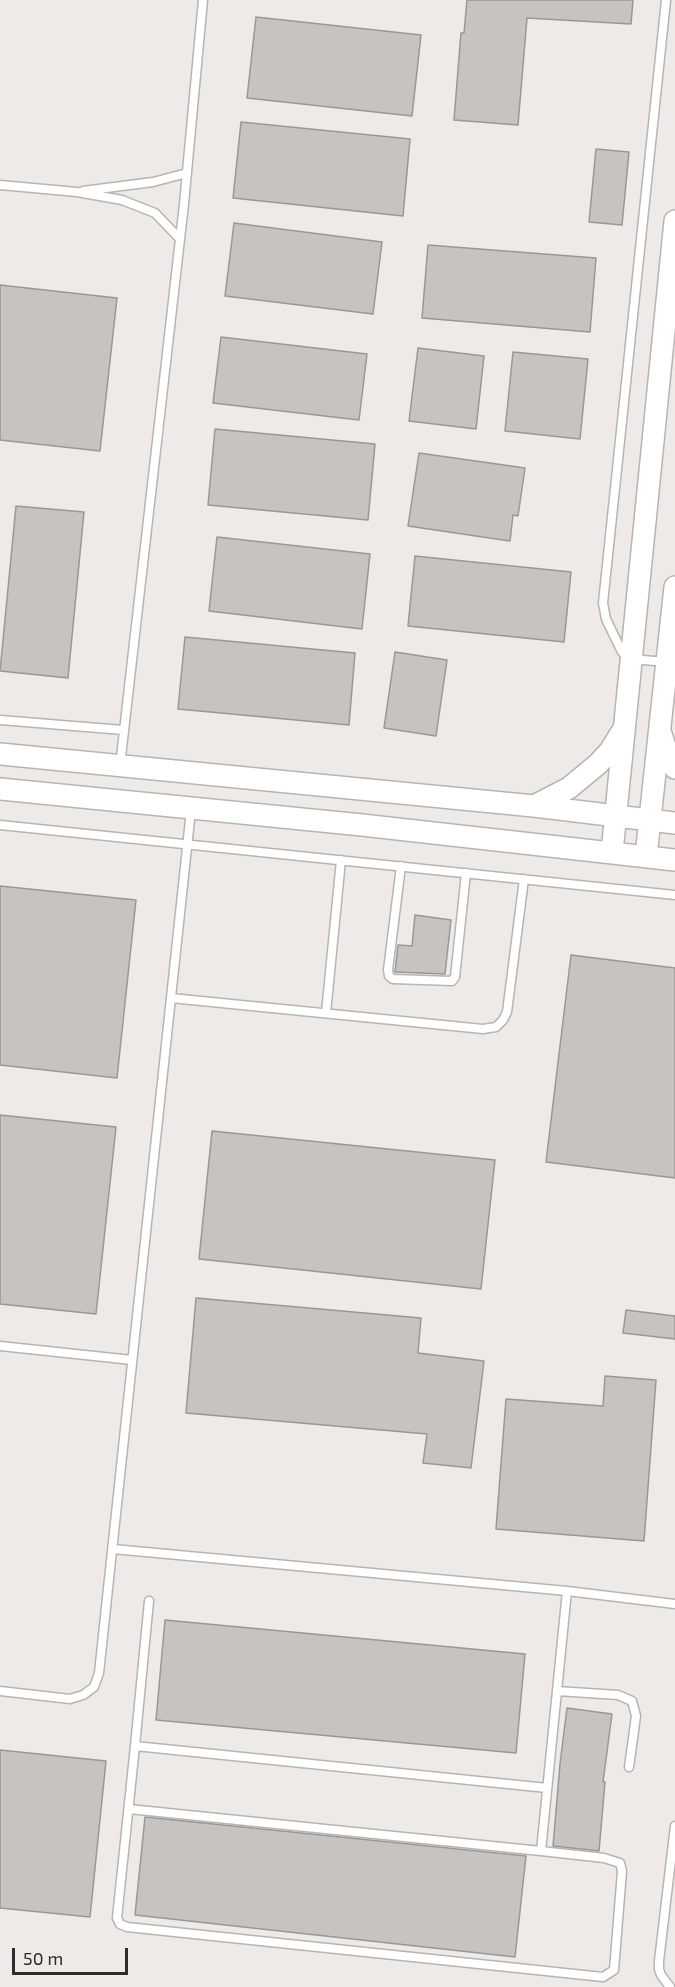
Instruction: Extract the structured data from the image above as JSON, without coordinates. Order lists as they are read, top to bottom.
{
  "scale_bar": "50 m"
}
